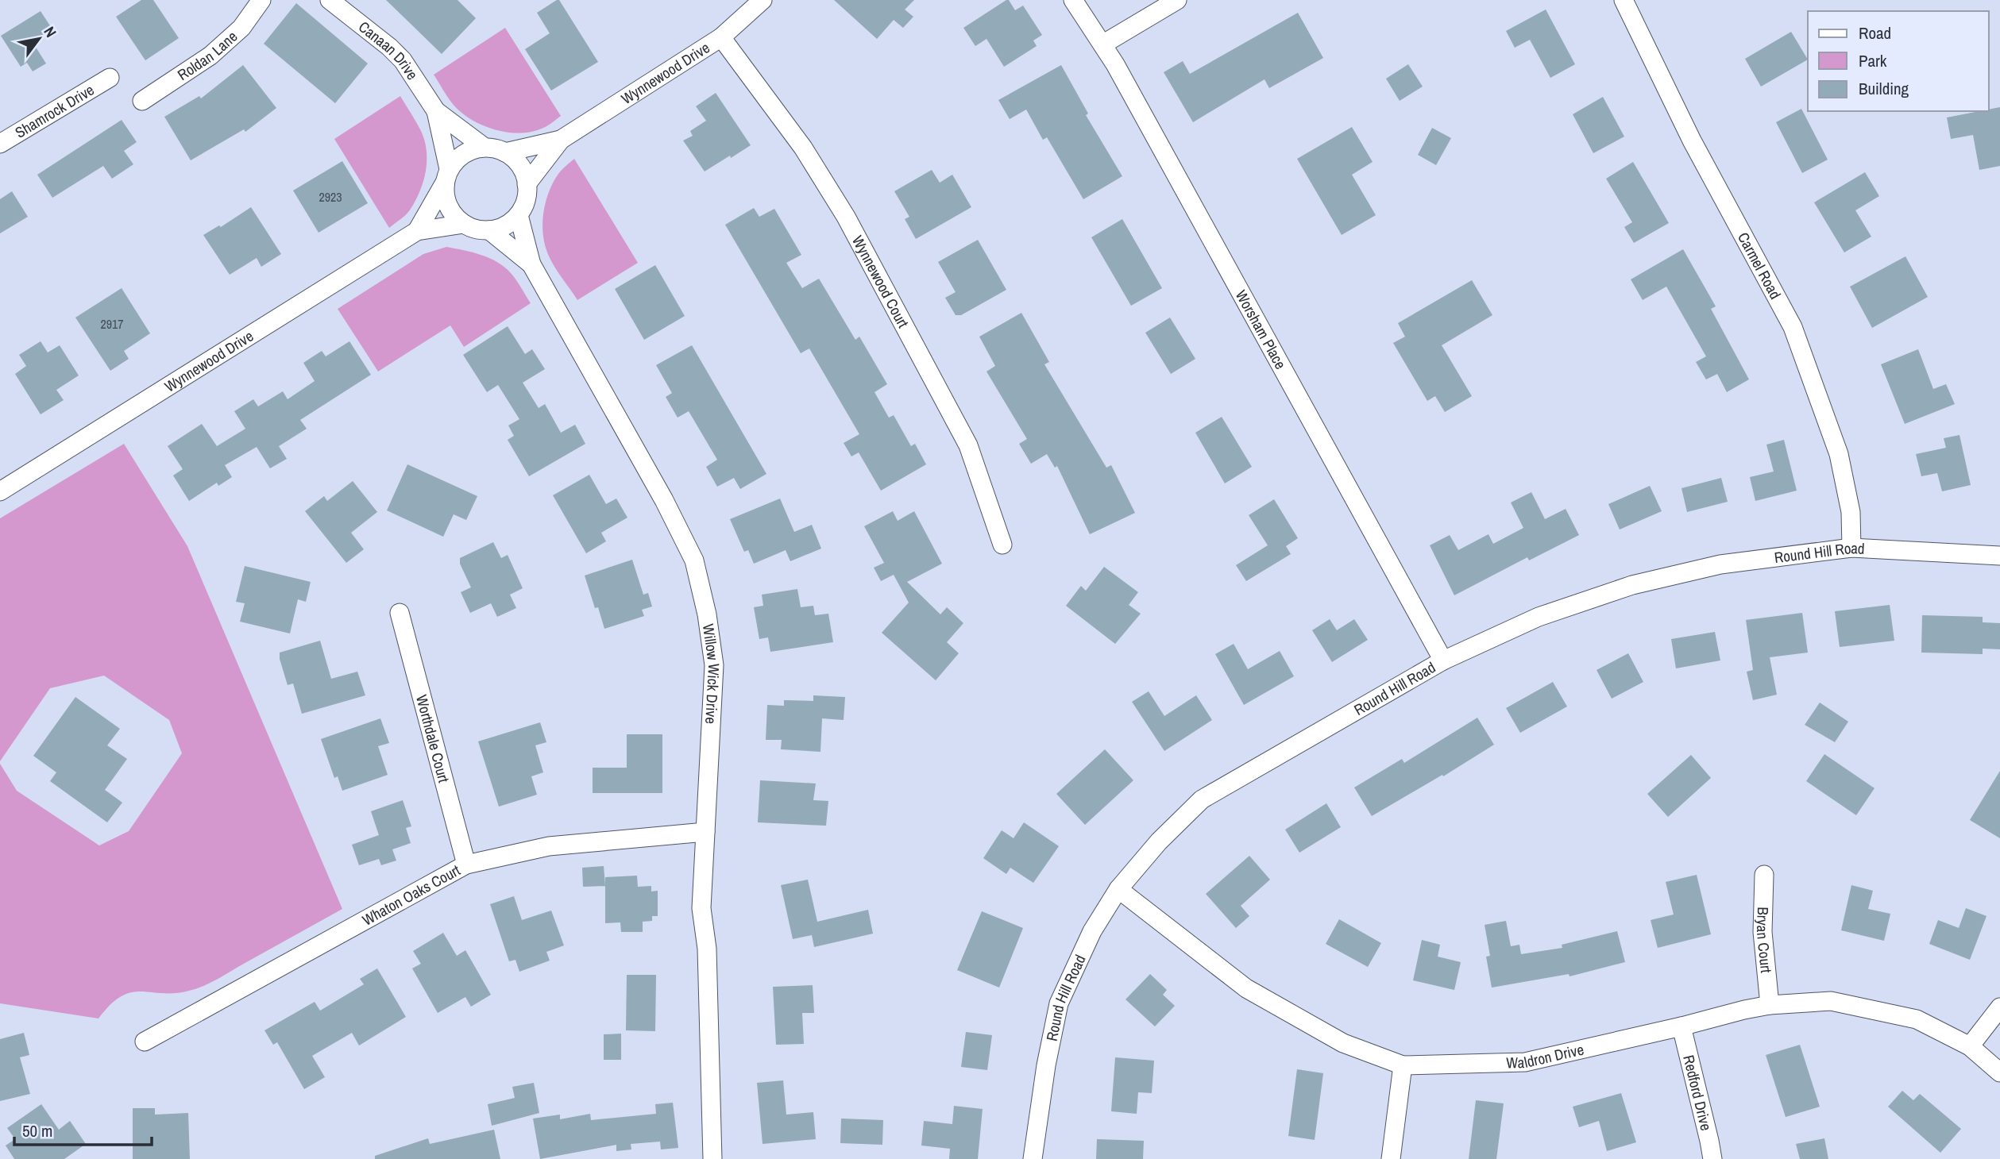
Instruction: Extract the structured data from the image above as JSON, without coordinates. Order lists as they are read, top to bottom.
{
  "streets": {
    "street": [
      "Canaan Drive",
      "Roldan Lane",
      "Wynnewood Drive",
      "Shamrock Drive",
      "Carmel Road",
      "Wynnewood Court",
      "Worsham Place",
      "Round Hill Road",
      "Willow Wick Drive",
      "Worthdale Court",
      "Whaton Oaks Court",
      "Bryan Court",
      "Waldron Drive",
      "Redford Drive"
    ]
  },
  "crossings": [
    ["Canaan Drive", "Wynnewood Drive"],
    ["Canaan Drive", "Willow Wick Drive"],
    ["Wynnewood Drive", "Wynnewood Court"],
    ["Wynnewood Drive", "Willow Wick Drive"],
    ["Carmel Road", "Round Hill Road"],
    ["Worsham Place", "Round Hill Road"],
    ["Round Hill Road", "Waldron Drive"],
    ["Willow Wick Drive", "Whaton Oaks Court"],
    ["Worthdale Court", "Whaton Oaks Court"],
    ["Bryan Court", "Waldron Drive"],
    ["Waldron Drive", "Redford Drive"]
  ],
  "house_numbers": ["2923", "2917"],
  "legend": ["Road", "Park", "Building"],
  "scale_bar": "50 m",
  "north": "top right"
}
